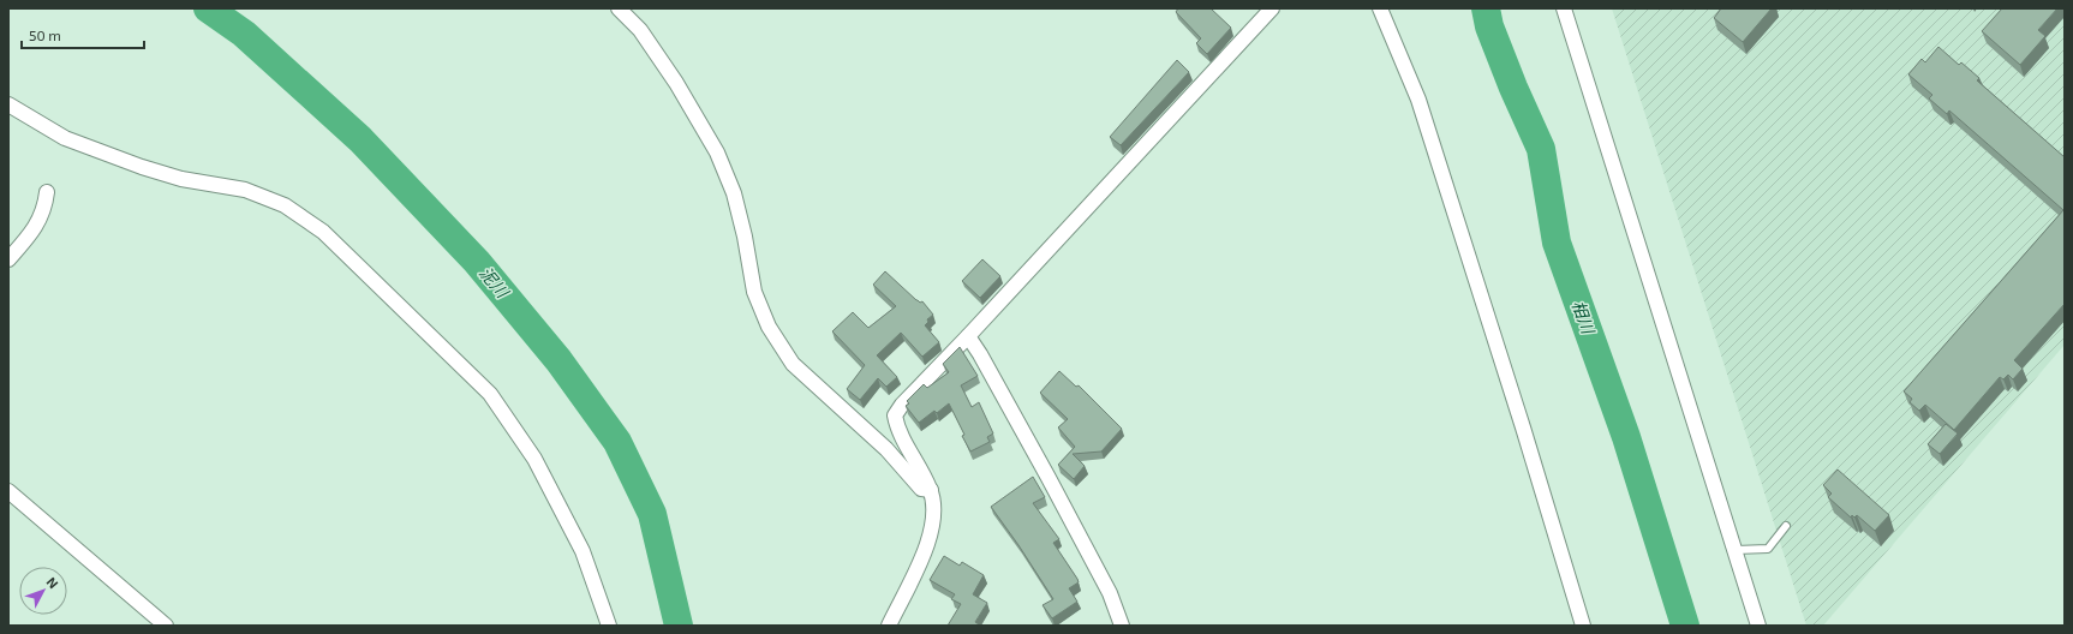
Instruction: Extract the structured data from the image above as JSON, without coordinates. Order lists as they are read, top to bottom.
{
  "water": ["泥川", "相川"],
  "scale_bar": "50 m",
  "north": "top right"
}
